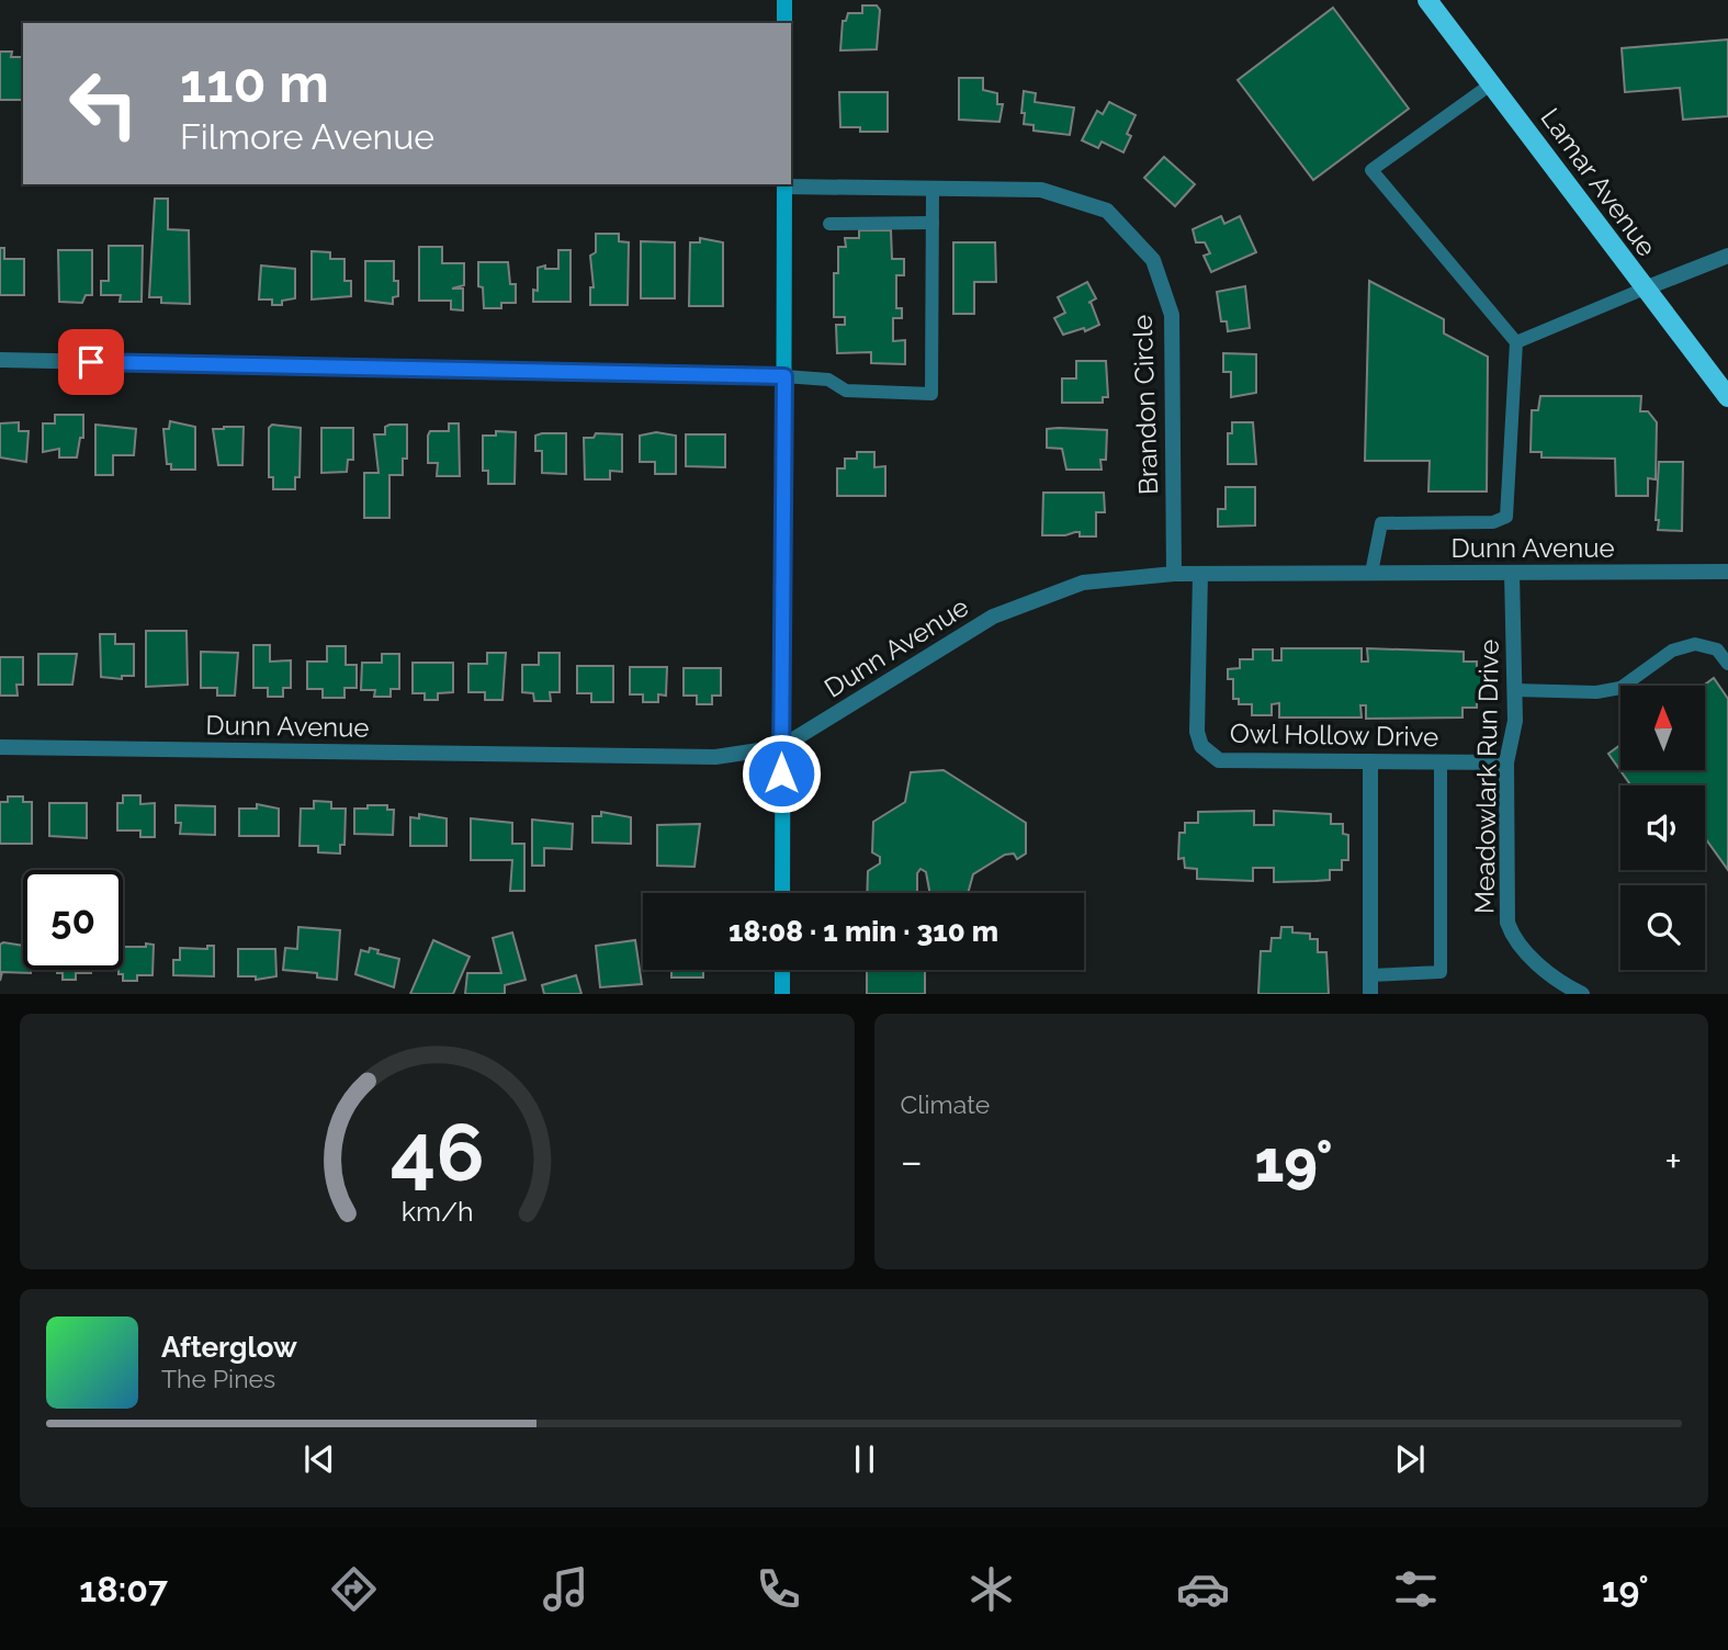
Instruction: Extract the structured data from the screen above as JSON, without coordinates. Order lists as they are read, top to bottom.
{
  "streets": {
    "main road": ["Lamar Avenue"],
    "street": [
      "Brandon Circle",
      "Dunn Avenue",
      "Owl Hollow Drive",
      "Meadowlark Run Drive"
    ]
  },
  "crossings": [
    ["Brandon Circle", "Dunn Avenue"],
    ["Dunn Avenue", "Owl Hollow Drive"],
    ["Dunn Avenue", "Meadowlark Run Drive"],
    ["Owl Hollow Drive", "Meadowlark Run Drive"]
  ],
  "north": "top",
  "page": {
    "turn": ["110 m", "Filmore Avenue"],
    "limit": "50",
    "trip": "18:08 · 1 min · 310 m",
    "tile": "Climate",
    "heat": ["−", "19°", "+"],
    "song": ["Afterglow", "The Pines"],
    "tabs": ["18:07", "19°"],
    "gauge": ["46", "km/h"]
  }
}
